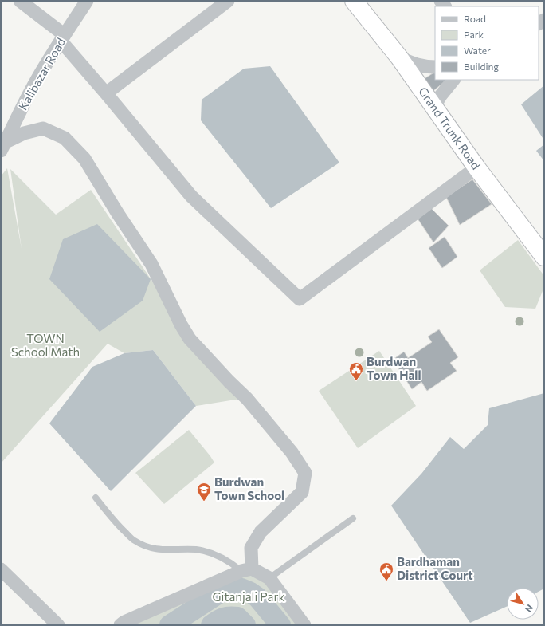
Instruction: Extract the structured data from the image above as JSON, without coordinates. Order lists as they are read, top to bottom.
{
  "streets": {
    "highway": ["Grand Trunk Road"],
    "street": ["Kalibazar Road"]
  },
  "parks": ["TOWN School Math", "Gitanjali Park"],
  "places": {
    "public building": ["Burdwan Town Hall", "Bardhaman District Court"],
    "school or university": ["Burdwan Town School"]
  },
  "legend": [
    "Road",
    "Park",
    "Water",
    "Building"
  ],
  "north": "bottom right"
}
